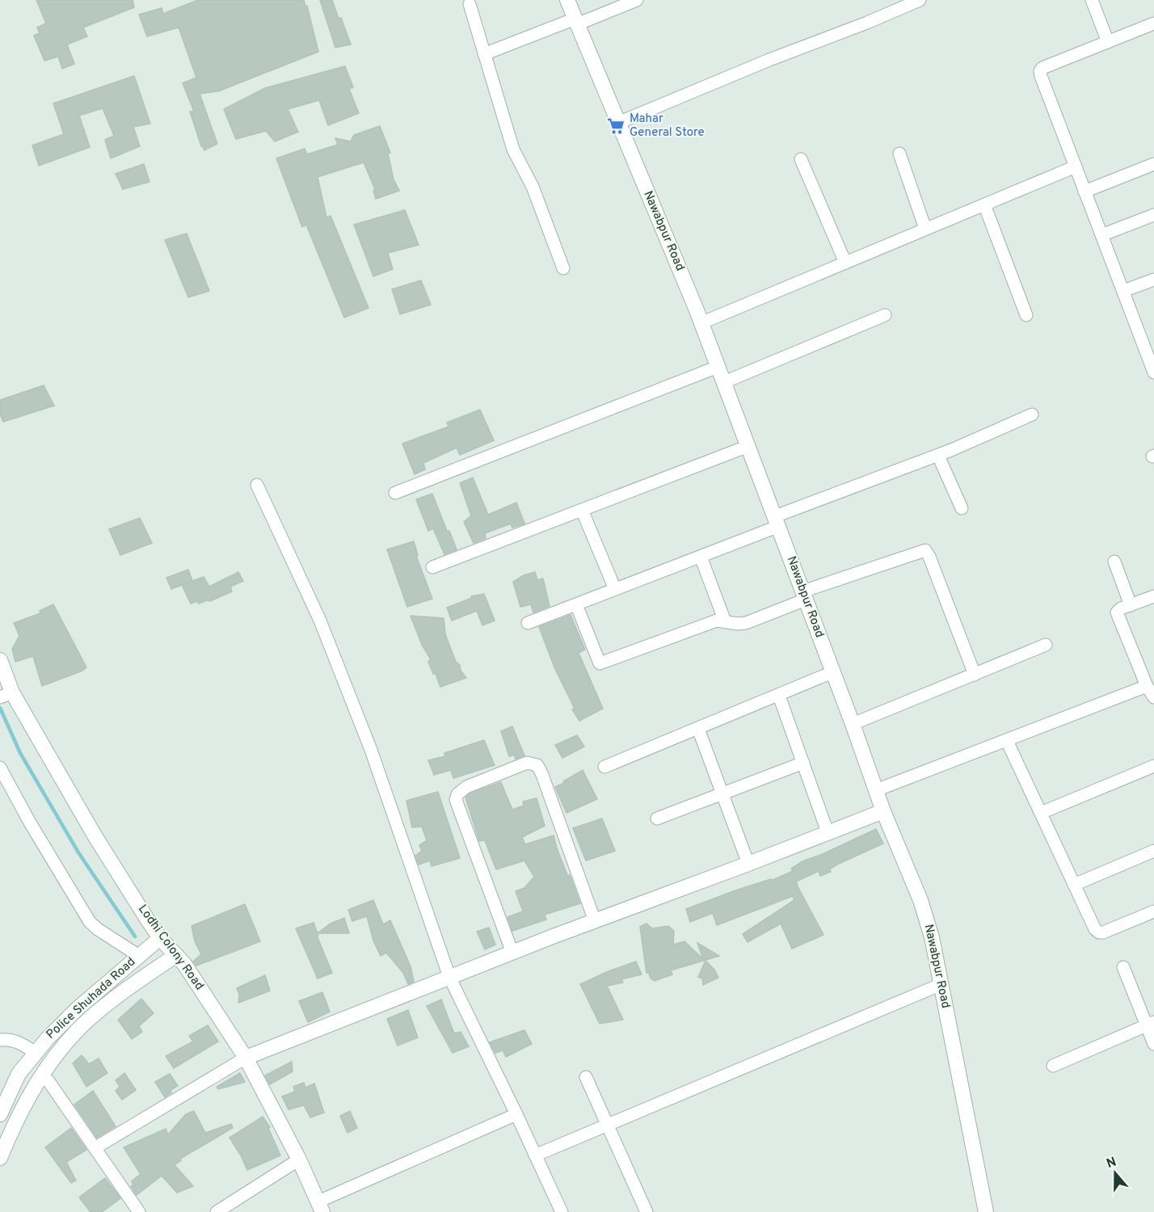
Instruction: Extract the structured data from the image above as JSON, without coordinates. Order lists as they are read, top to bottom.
{
  "streets": {
    "street": ["Nawabpur Road", "Lodhi Colony Road", "Police Shuhada Road"]
  },
  "crossings": [
    ["Lodhi Colony Road", "Police Shuhada Road"]
  ],
  "places": {
    "supermarket": ["Mahar General Store"]
  },
  "north": "top"
}
